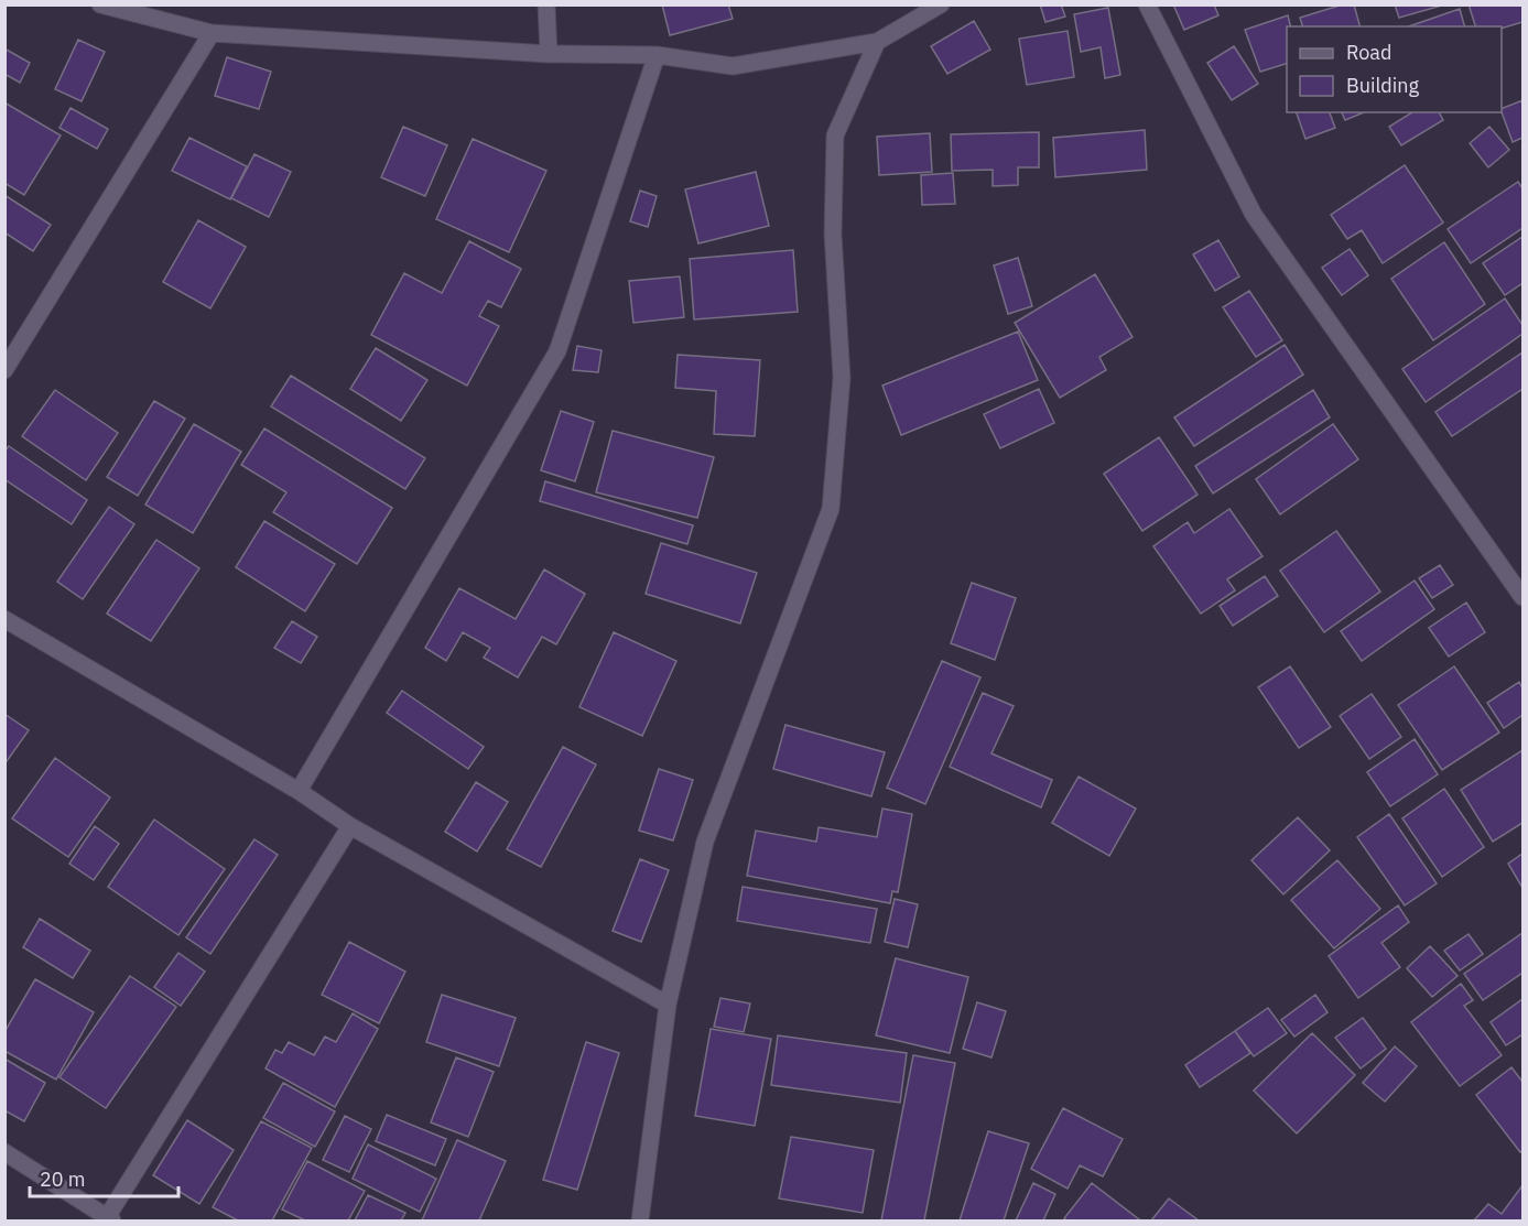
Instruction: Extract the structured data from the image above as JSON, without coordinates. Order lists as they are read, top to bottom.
{
  "legend": ["Road", "Building"],
  "scale_bar": "20 m"
}
